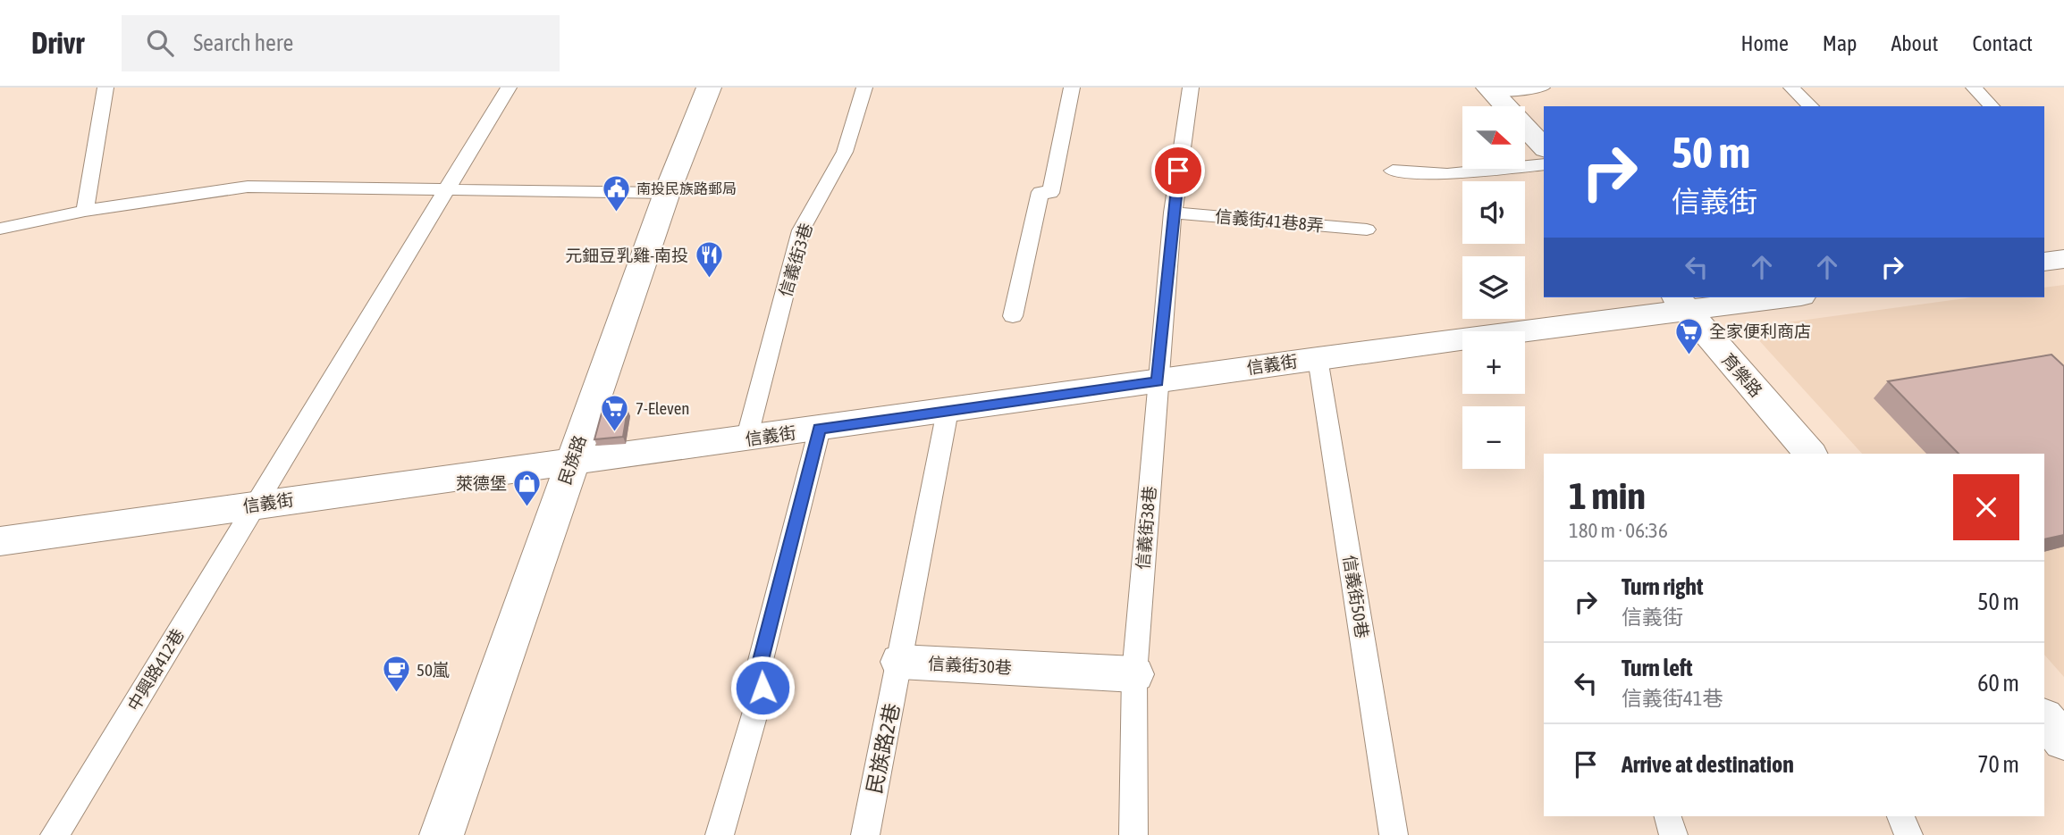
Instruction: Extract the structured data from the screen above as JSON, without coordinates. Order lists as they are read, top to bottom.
{
  "streets": {
    "street": [
      "信義街",
      "育樂路",
      "民族路",
      "信義街30巷"
    ],
    "lane": [
      "信義街41巷8弄",
      "信義街3巷",
      "信義街38巷",
      "信義街50巷",
      "中興路412巷",
      "民族路2巷"
    ]
  },
  "crossings": [
    ["信義街41巷8弄", "信義街38巷"],
    ["信義街3巷", "信義街"],
    ["信義街", "育樂路"],
    ["信義街", "民族路"],
    ["信義街", "信義街38巷"],
    ["信義街", "信義街50巷"],
    ["信義街", "中興路412巷"],
    ["信義街38巷", "信義街30巷"],
    ["信義街30巷", "民族路2巷"]
  ],
  "places": {
    "public building": ["南投民族路郵局"],
    "restaurant": ["元鈿豆乳雞-南投"],
    "supermarket": ["全家便利商店", "7-Eleven"],
    "shop": ["萊德堡"],
    "cafe": ["50嵐"]
  },
  "north": "right",
  "page": {
    "header": "Drivr",
    "search": "Search here",
    "nav": [
      "Home",
      "Map",
      "About",
      "Contact"
    ],
    "map_buttons": ["+", "−"],
    "turn": ["50 m", "信義街"],
    "heading": ["1 min", "180 m · 06:36"],
    "list": [
      {
        "name": "Turn right",
        "note": "信義街",
        "value": "50 m"
      },
      {
        "name": "Turn left",
        "note": "信義街41巷",
        "value": "60 m"
      },
      {
        "name": "Arrive at destination",
        "value": "70 m"
      }
    ]
  }
}
